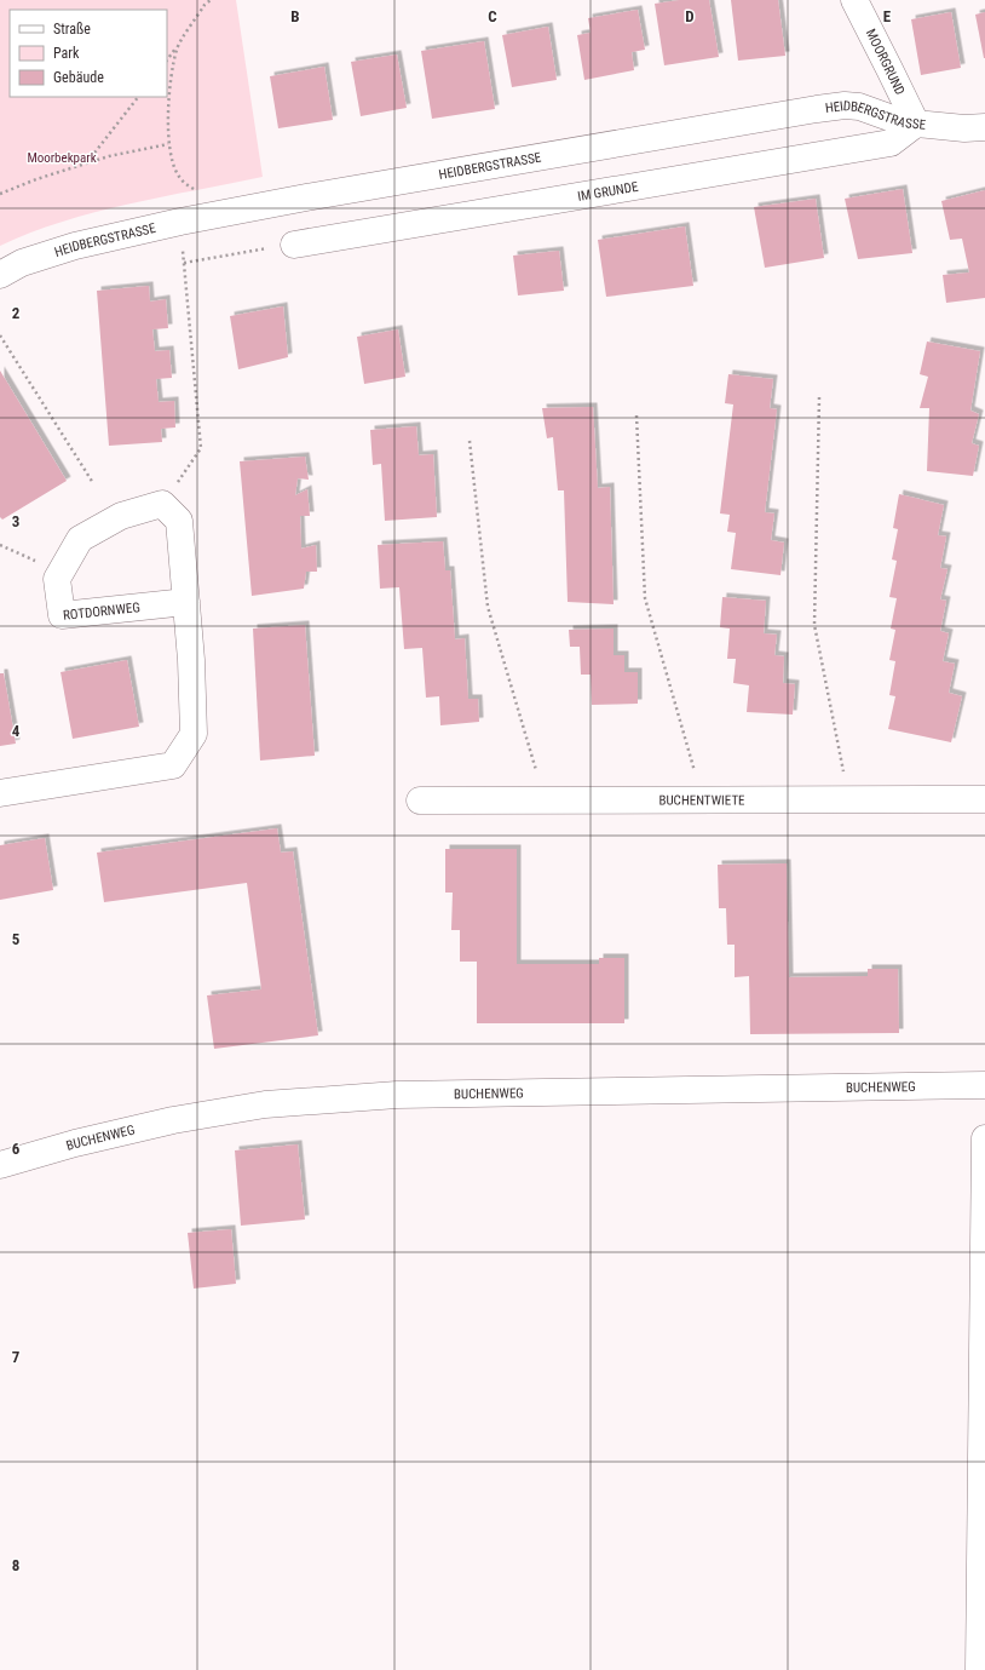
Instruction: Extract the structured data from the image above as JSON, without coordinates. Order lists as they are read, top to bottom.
{
  "streets": {
    "street": [
      "MOORGRUND",
      "HEIDBERGSTRASSE",
      "IM GRUNDE",
      "ROTDORNWEG",
      "BUCHENTWIETE",
      "BUCHENWEG"
    ]
  },
  "crossings": [
    ["MOORGRUND", "HEIDBERGSTRASSE"],
    ["MOORGRUND", "IM GRUNDE"],
    ["HEIDBERGSTRASSE", "IM GRUNDE"]
  ],
  "parks": ["Moorbekpark"],
  "legend": ["Straße", "Park", "Gebäude"],
  "grid": {
    "columns": [
      "B",
      "C",
      "D",
      "E"
    ],
    "rows": [
      "2",
      "3",
      "4",
      "5",
      "6",
      "7",
      "8"
    ]
  }
}
